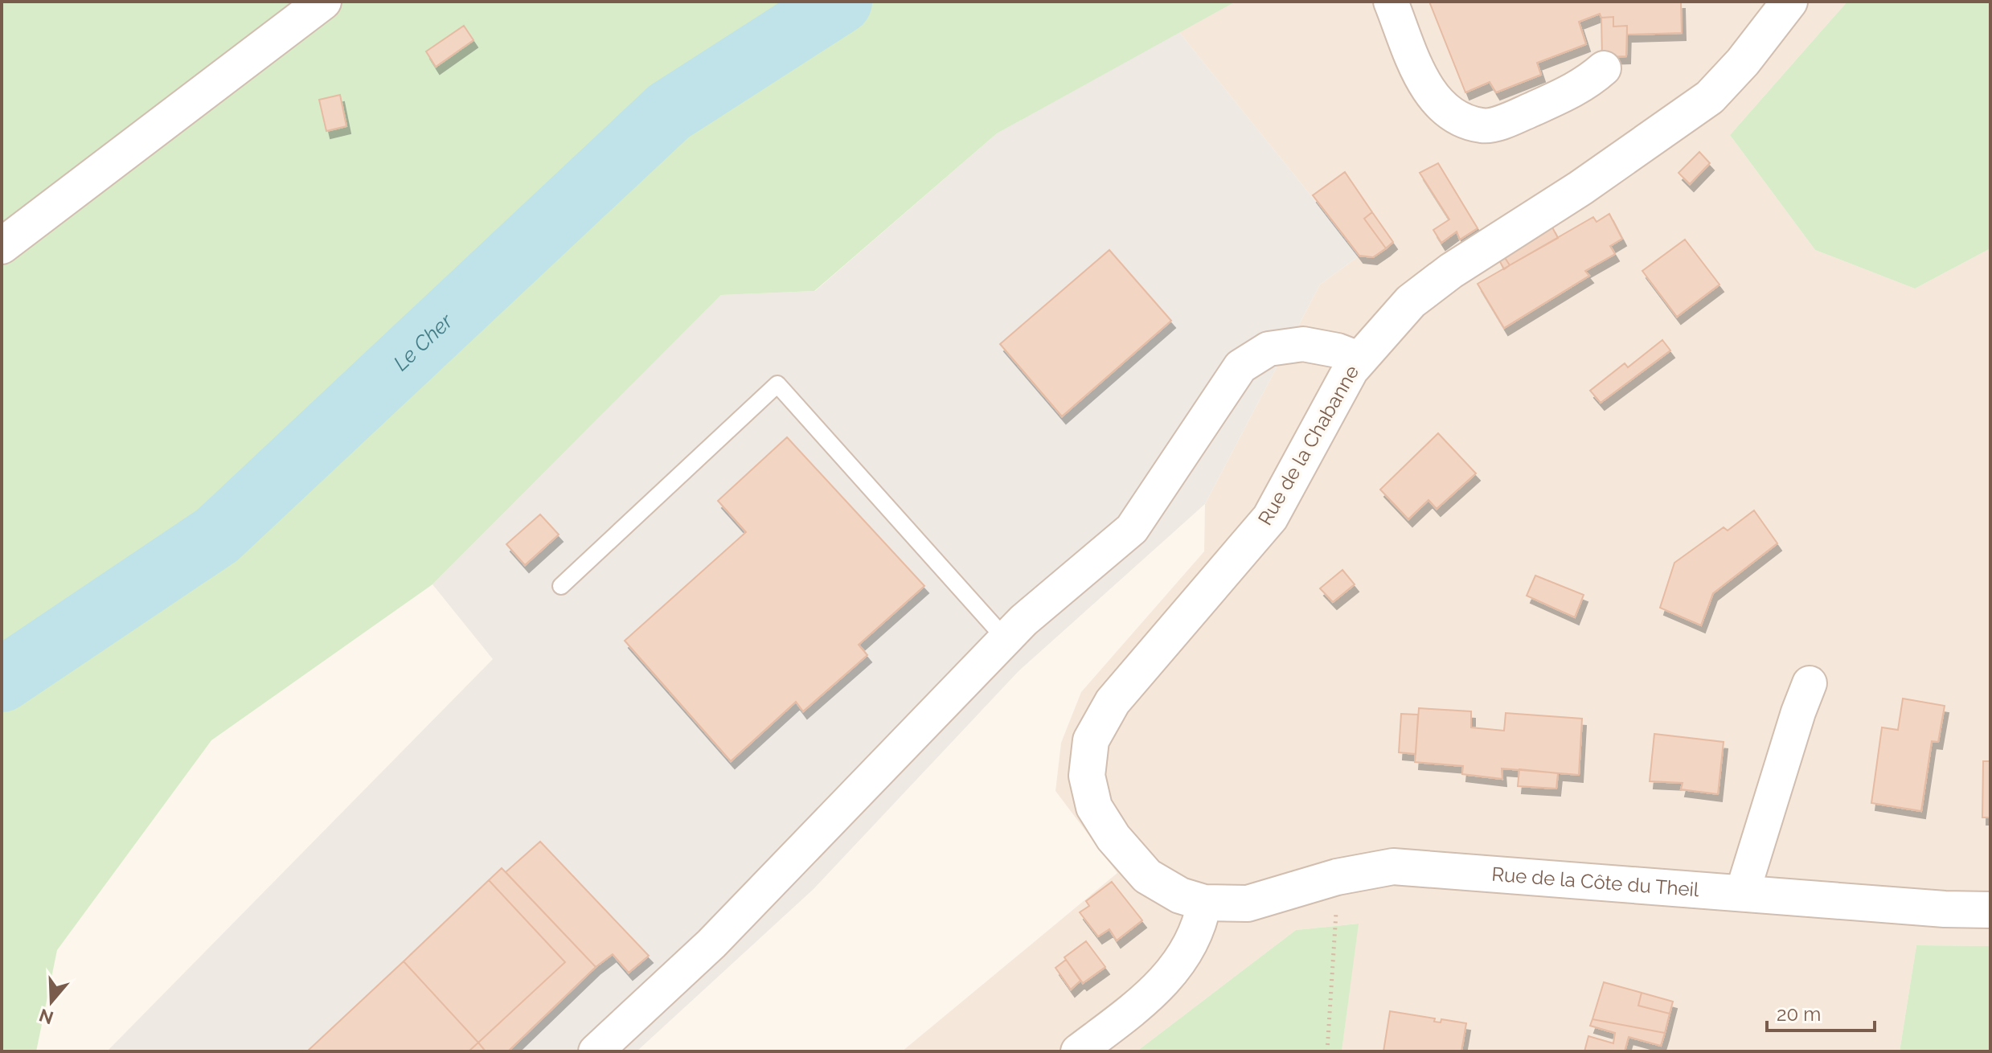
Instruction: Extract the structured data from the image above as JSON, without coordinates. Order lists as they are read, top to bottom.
{
  "streets": {
    "street": ["Rue de la Chabanne", "Rue de la Côte du Theil"]
  },
  "crossings": [
    ["Rue de la Chabanne", "Rue de la Côte du Theil"]
  ],
  "water": ["Le Cher"],
  "scale_bar": "20 m",
  "north": "bottom"
}
